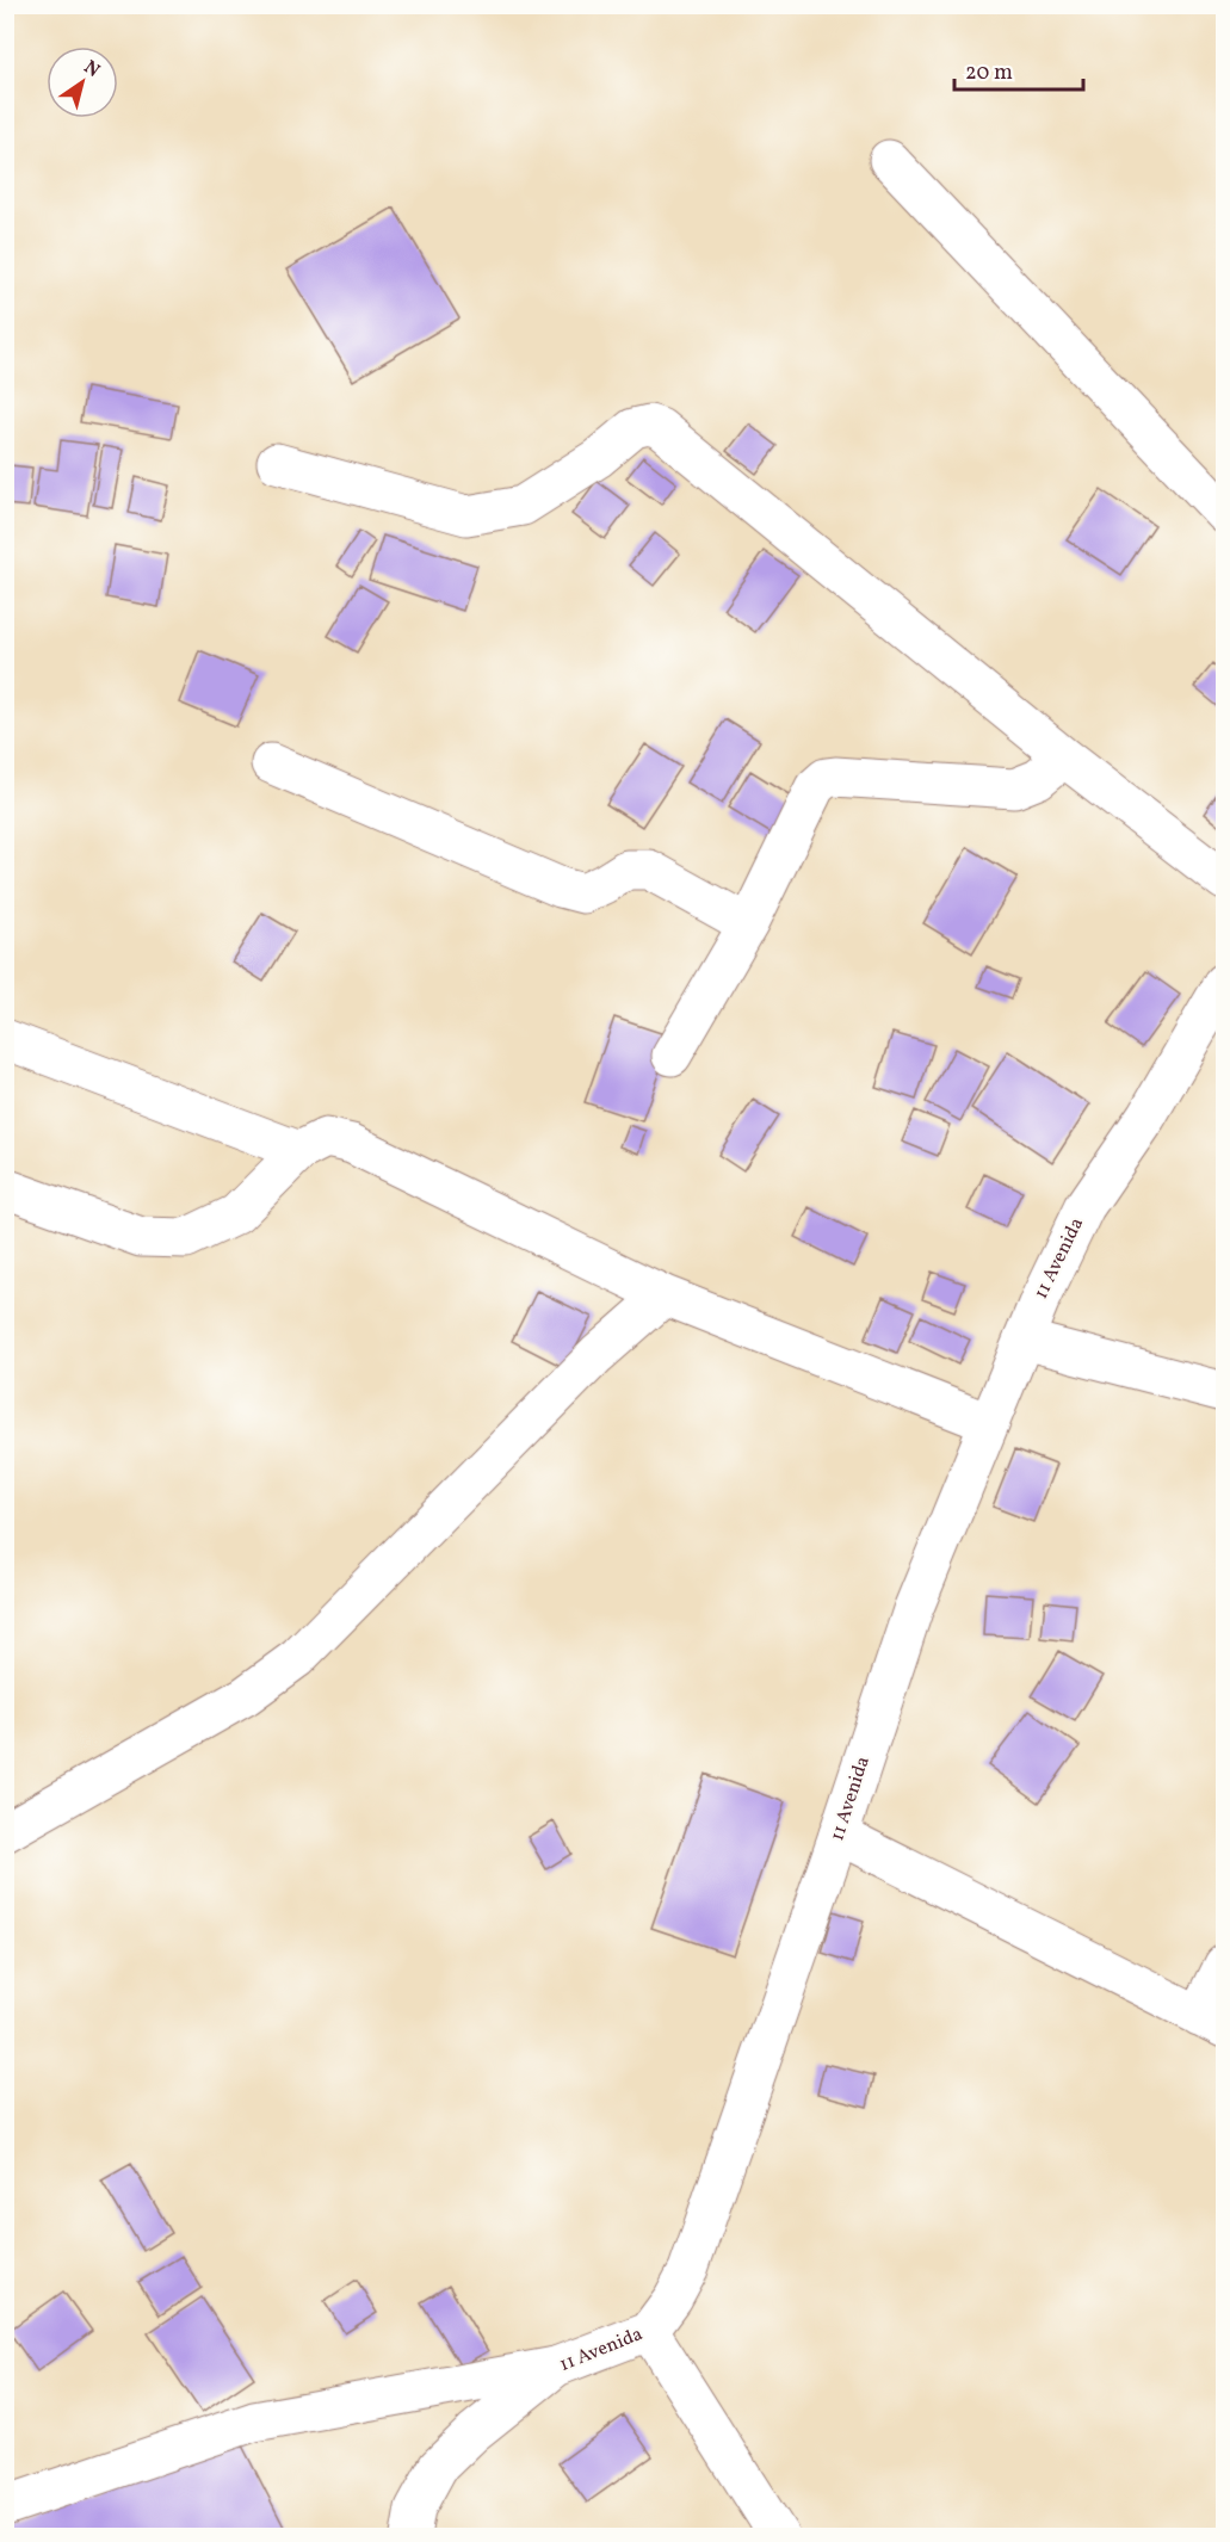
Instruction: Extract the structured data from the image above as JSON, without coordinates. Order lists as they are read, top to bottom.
{
  "streets": {
    "street": ["11 Avenida"]
  },
  "scale_bar": "20 m",
  "north": "top right"
}
